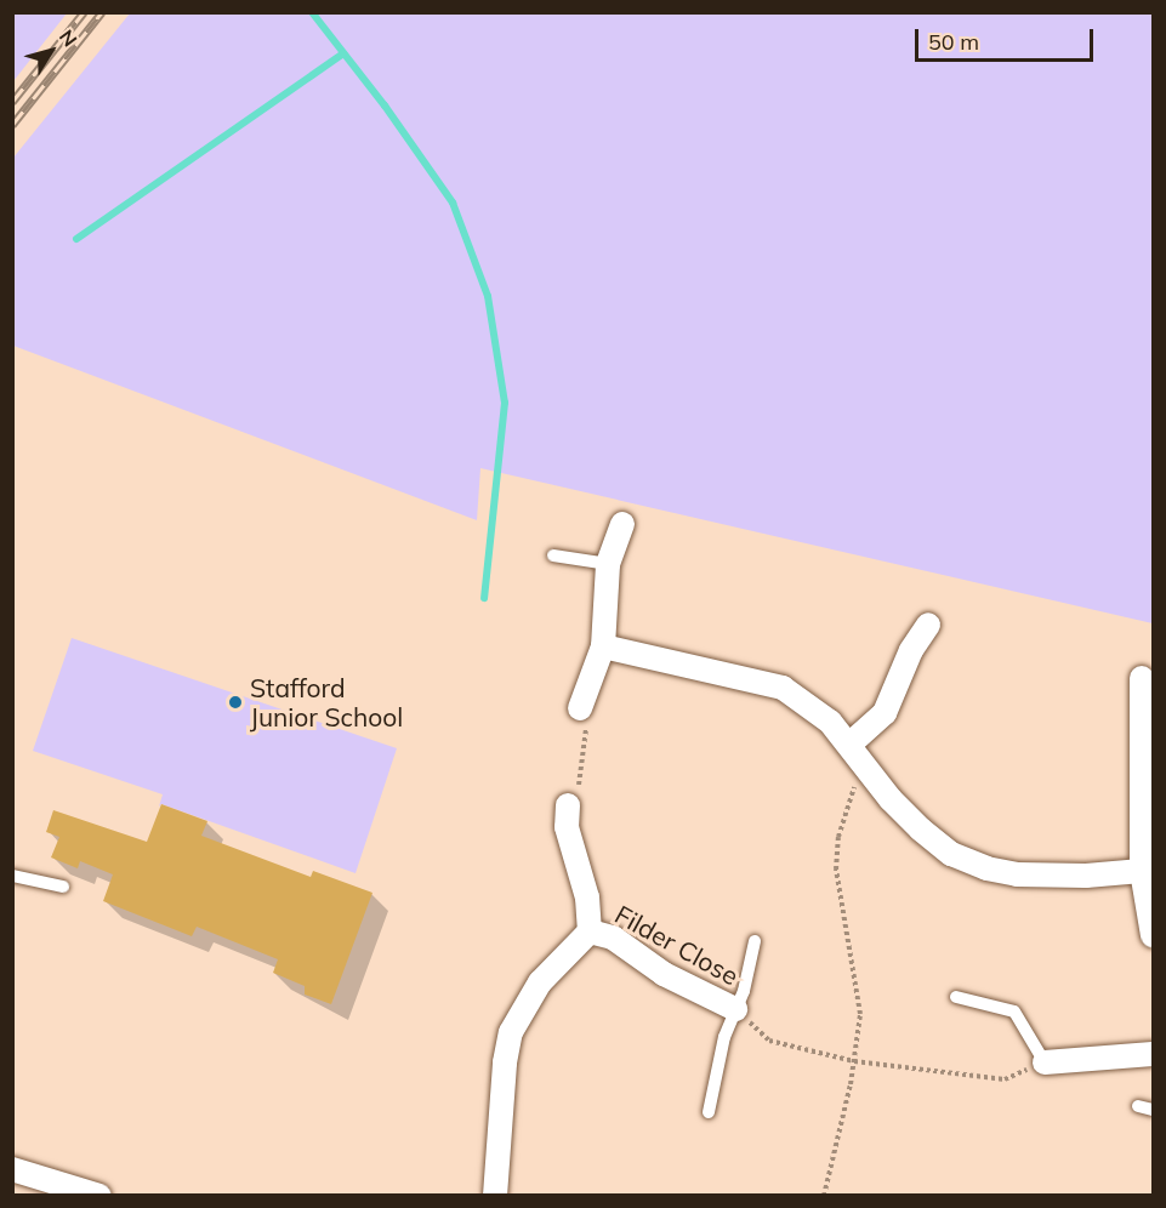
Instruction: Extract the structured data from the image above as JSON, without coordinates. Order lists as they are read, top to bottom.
{
  "streets": {
    "street": ["Filder Close"]
  },
  "places": ["Stafford Junior School"],
  "scale_bar": "50 m",
  "north": "top right"
}
